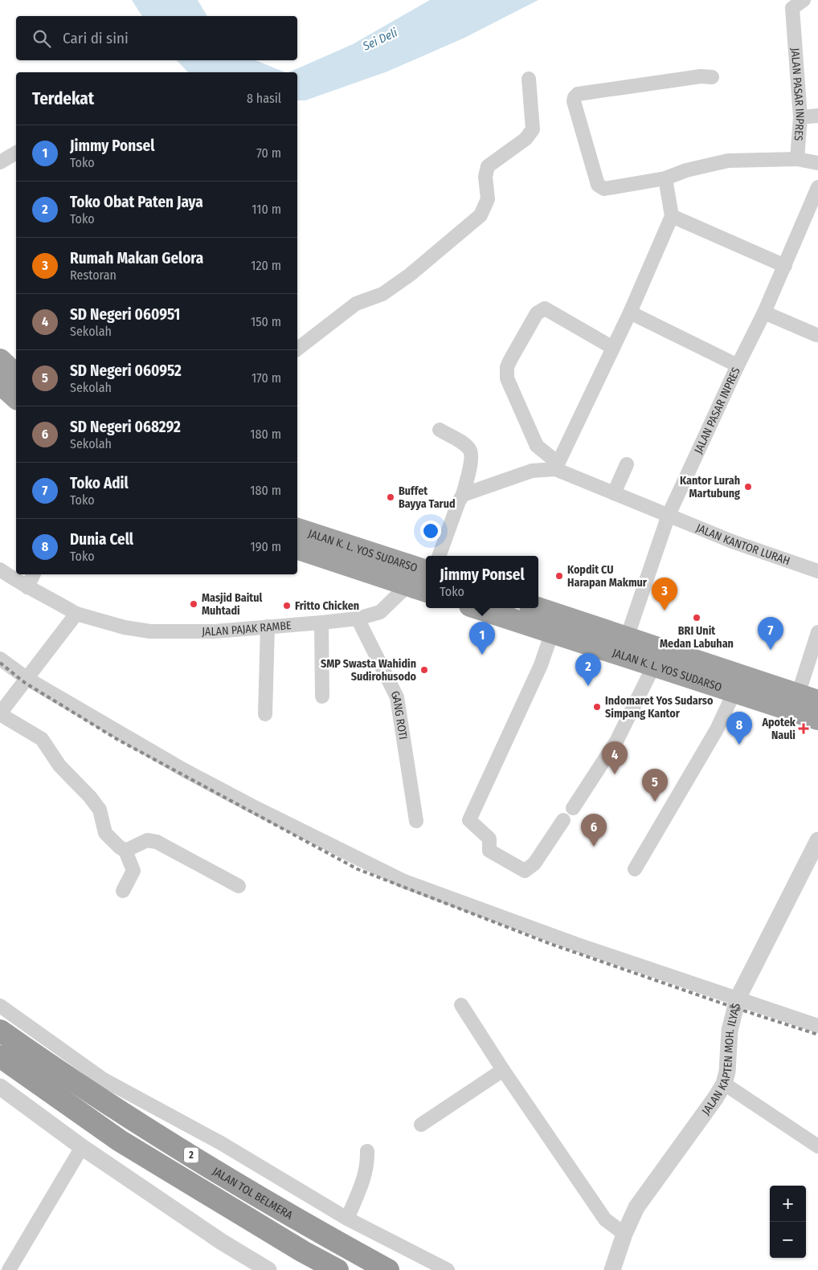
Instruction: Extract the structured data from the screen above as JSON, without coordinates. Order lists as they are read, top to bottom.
{
  "streets": {
    "highway": ["JALAN K. L. YOS SUDARSO", "2", "JALAN TOL BELMERA"],
    "street": [
      "JALAN PASAR INPRES",
      "JALAN KANTOR LURAH",
      "JALAN PAJAK RAMBE",
      "GANG ROTI",
      "JALAN KAPTEN MOH. ILYAS"
    ]
  },
  "crossings": [
    ["JALAN PASAR INPRES", "JALAN KANTOR LURAH"],
    ["JALAN PASAR INPRES", "JALAN K. L. YOS SUDARSO"],
    ["JALAN K. L. YOS SUDARSO", "JALAN PAJAK RAMBE"],
    ["JALAN PAJAK RAMBE", "GANG ROTI"]
  ],
  "water": ["Sei Deli"],
  "places": {
    "other": [
      "Kantor Lurah Martubung",
      "Buffet Bayya Tarud",
      "Kopdit CU Harapan Makmur",
      "Masjid Baitul Muhtadi",
      "Fritto Chicken",
      "BRI Unit Medan Labuhan",
      "SMP Swasta Wahidin Sudirohusodo",
      "Indomaret Yos Sudarso Simpang Kantor"
    ],
    "health": ["Apotek Nauli"]
  },
  "page": {
    "search": "Cari di sini",
    "heading": ["Terdekat", "8 hasil"],
    "list": [
      {
        "mark": "1",
        "name": "Jimmy Ponsel",
        "note": "Toko",
        "value": "70 m"
      },
      {
        "mark": "2",
        "name": "Toko Obat Paten Jaya",
        "note": "Toko",
        "value": "110 m"
      },
      {
        "mark": "3",
        "name": "Rumah Makan Gelora",
        "note": "Restoran",
        "value": "120 m"
      },
      {
        "mark": "4",
        "name": "SD Negeri 060951",
        "note": "Sekolah",
        "value": "150 m"
      },
      {
        "mark": "5",
        "name": "SD Negeri 060952",
        "note": "Sekolah",
        "value": "170 m"
      },
      {
        "mark": "6",
        "name": "SD Negeri 068292",
        "note": "Sekolah",
        "value": "180 m"
      },
      {
        "mark": "7",
        "name": "Toko Adil",
        "note": "Toko",
        "value": "180 m"
      },
      {
        "mark": "8",
        "name": "Dunia Cell",
        "note": "Toko",
        "value": "190 m"
      }
    ],
    "popup": ["Jimmy Ponsel", "Toko"],
    "pins": [
      "3",
      "7",
      "1",
      "2",
      "8",
      "4",
      "5",
      "6"
    ],
    "map_buttons": ["+", "−"]
  }
}
